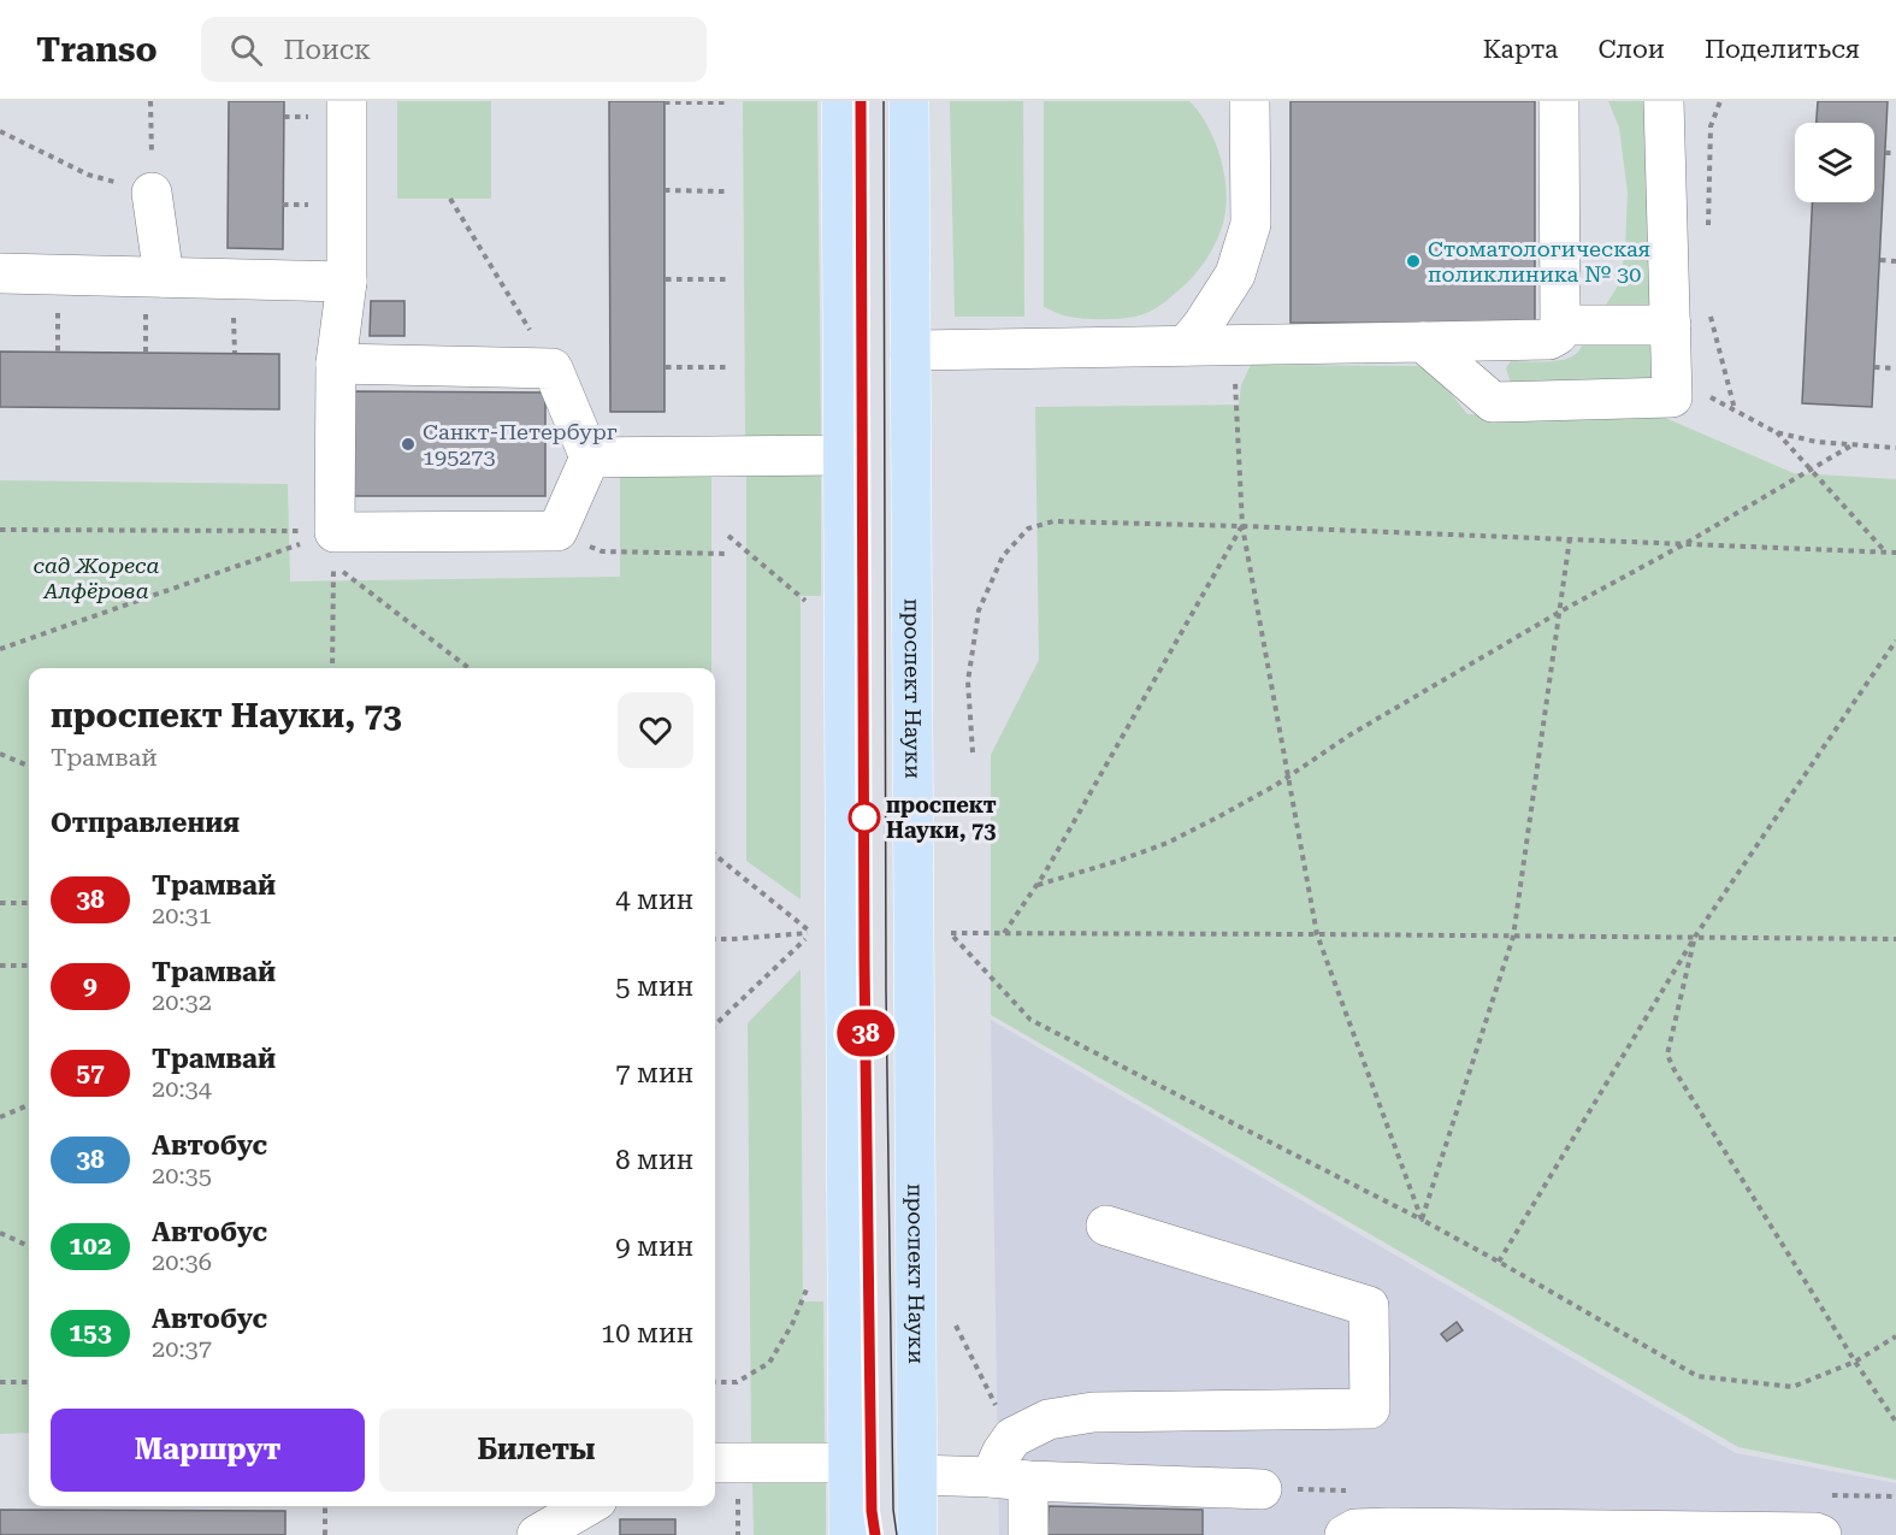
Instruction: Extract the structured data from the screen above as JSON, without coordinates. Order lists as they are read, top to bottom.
{
  "streets": {
    "main road": ["проспект Науки"]
  },
  "parks": ["сад Жореса Алфёрова"],
  "places": ["Стоматологическая поликлиника № 30", "Санкт-Петербург 195273", "проспект Науки, 73"],
  "lines": ["tram line 38"],
  "page": {
    "header": "Transo",
    "search": "Поиск",
    "nav": ["Карта", "Слои", "Поделиться"],
    "on_map": "38",
    "heading": [
      ["проспект Науки, 73", "Трамвай"],
      "Отправления"
    ],
    "list": [
      {
        "mark": "38",
        "name": "Трамвай",
        "note": "20:31",
        "value": "4 мин"
      },
      {
        "mark": "9",
        "name": "Трамвай",
        "note": "20:32",
        "value": "5 мин"
      },
      {
        "mark": "57",
        "name": "Трамвай",
        "note": "20:34",
        "value": "7 мин"
      },
      {
        "mark": "38",
        "name": "Автобус",
        "note": "20:35",
        "value": "8 мин"
      },
      {
        "mark": "102",
        "name": "Автобус",
        "note": "20:36",
        "value": "9 мин"
      },
      {
        "mark": "153",
        "name": "Автобус",
        "note": "20:37",
        "value": "10 мин"
      }
    ],
    "buttons": ["Маршрут", "Билеты"]
  }
}
